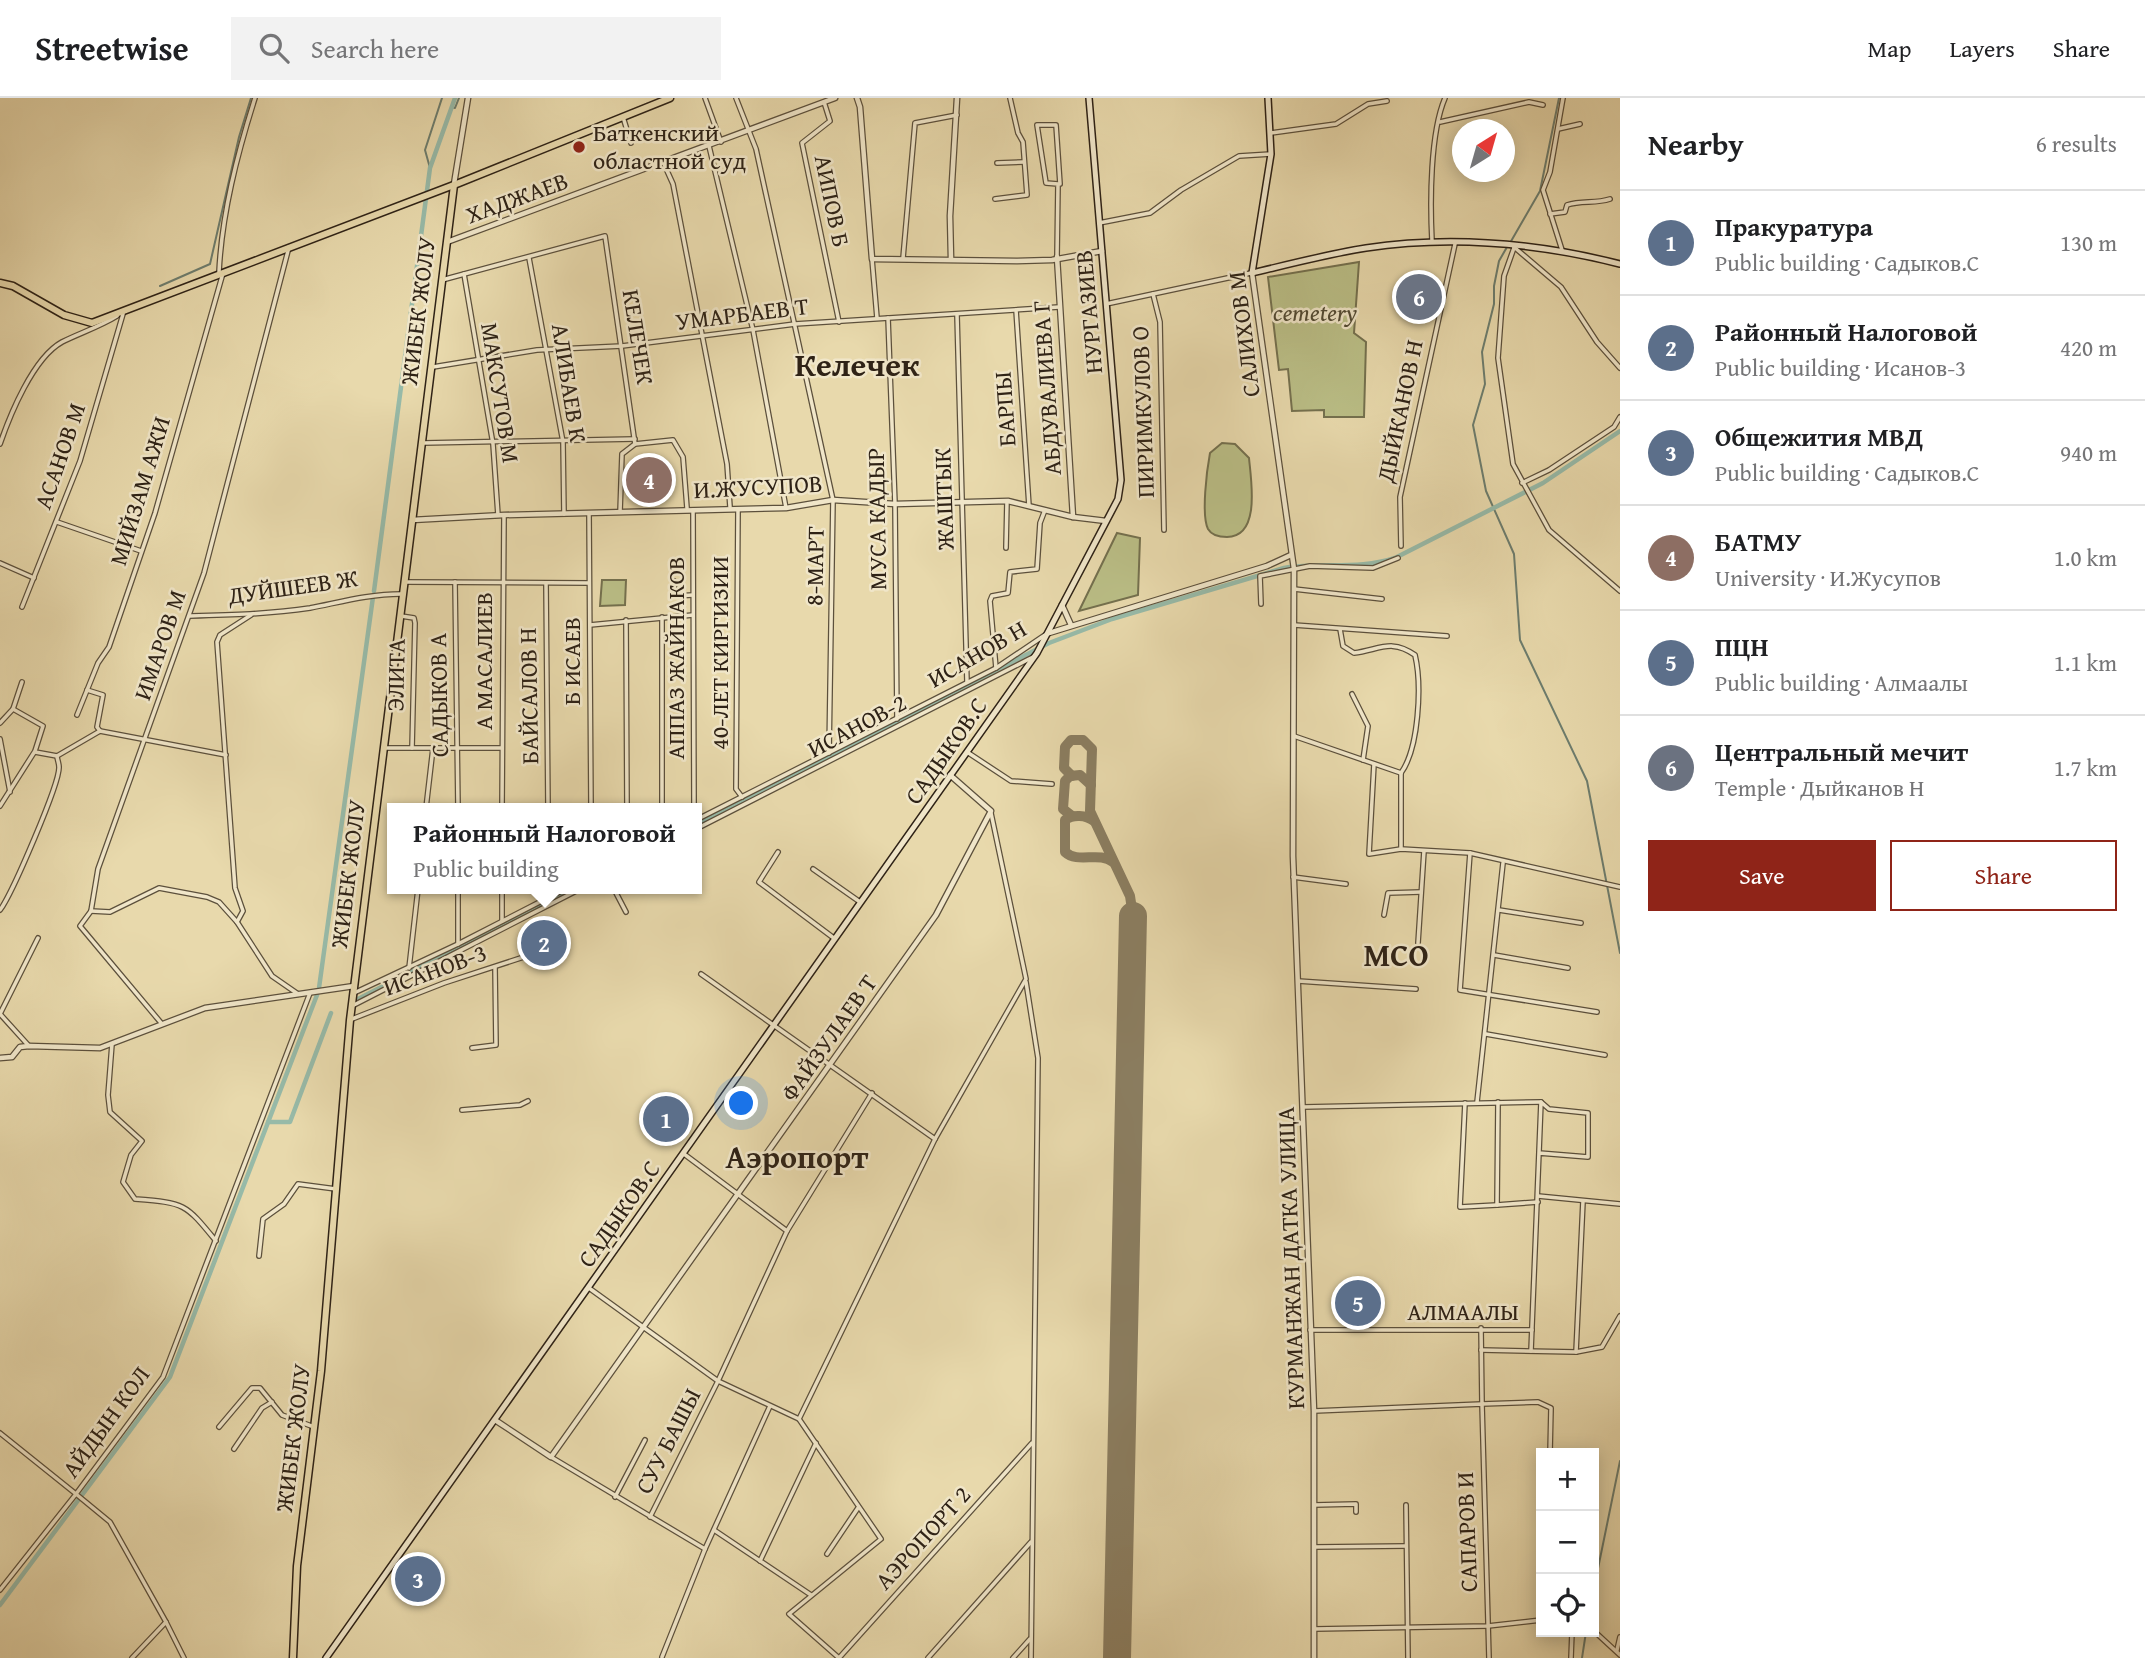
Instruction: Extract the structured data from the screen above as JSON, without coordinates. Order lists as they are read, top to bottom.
{
  "streets": {
    "main road": [
      "ЖИБЕК ЖОЛУ",
      "НУРГАЗИЕВ",
      "САЛИХОВ М",
      "САДЫКОВ.С"
    ],
    "street": [
      "ХАДЖАЕВ",
      "АИПОВ Б",
      "УМАРБАЕВ Т",
      "КЕЛЕЧЕК",
      "АЛИБАЕВ К",
      "АБДУВАЛИЕВА Г",
      "МАКСУТОВ М",
      "БАРПЫ",
      "ДЫЙКАНОВ Н",
      "ПИРИМКУЛОВ О",
      "АСАНОВ М",
      "И.ЖУСУПОВ",
      "МИЙЗАМ АЖИ",
      "ЖАШТЫК",
      "МУСА КАДЫР",
      "8-МАРТ",
      "ДУЙШЕЕВ Ж",
      "ИМАРОВ М",
      "40-ЛЕТ КИРГИЗИИ",
      "ИСАНОВ Н",
      "АППАЗ ЖАЙНАКОВ",
      "А МАСАЛИЕВ",
      "Б ИСАЕВ",
      "ЭЛИТА",
      "САДЫКОВ А",
      "БАЙСАЛОВ Н",
      "ИСАНОВ-2",
      "ИСАНОВ-3",
      "ФАЙЗУЛАЕВ Т",
      "КУРМАНЖАН ДАТКА УЛИЦА",
      "АЛМААЛЫ",
      "АЙДЫН КОЛ",
      "СУУ БАШЫ",
      "САПАРОВ И",
      "АЭРОПОРТ 2"
    ]
  },
  "crossings": [
    ["ХАДЖАЕВ", "АИПОВ Б"],
    ["ХАДЖАЕВ", "ЖИБЕК ЖОЛУ"],
    ["ХАДЖАЕВ", "8-МАРТ"],
    ["АИПОВ Б", "УМАРБАЕВ Т"],
    ["ЖИБЕК ЖОЛУ", "УМАРБАЕВ Т"],
    ["ЖИБЕК ЖОЛУ", "И.ЖУСУПОВ"],
    ["ЖИБЕК ЖОЛУ", "ДУЙШЕЕВ Ж"],
    ["ЖИБЕК ЖОЛУ", "ЭЛИТА"],
    ["ЖИБЕК ЖОЛУ", "ИСАНОВ-3"],
    ["НУРГАЗИЕВ", "И.ЖУСУПОВ"],
    ["УМАРБАЕВ Т", "КЕЛЕЧЕК"],
    ["УМАРБАЕВ Т", "АЛИБАЕВ К"],
    ["УМАРБАЕВ Т", "АБДУВАЛИЕВА Г"],
    ["УМАРБАЕВ Т", "МАКСУТОВ М"],
    ["УМАРБАЕВ Т", "БАРПЫ"],
    ["УМАРБАЕВ Т", "ЖАШТЫК"],
    ["УМАРБАЕВ Т", "МУСА КАДЫР"],
    ["УМАРБАЕВ Т", "8-МАРТ"],
    ["САЛИХОВ М", "ИСАНОВ Н"],
    ["САЛИХОВ М", "КУРМАНЖАН ДАТКА УЛИЦА"],
    ["КЕЛЕЧЕК", "АЛИБАЕВ К"],
    ["КЕЛЕЧЕК", "АППАЗ ЖАЙНАКОВ"],
    ["АЛИБАЕВ К", "И.ЖУСУПОВ"],
    ["АБДУВАЛИЕВА Г", "И.ЖУСУПОВ"],
    ["МАКСУТОВ М", "И.ЖУСУПОВ"],
    ["МАКСУТОВ М", "А МАСАЛИЕВ"],
    ["БАРПЫ", "И.ЖУСУПОВ"],
    ["И.ЖУСУПОВ", "ЖАШТЫК"],
    ["И.ЖУСУПОВ", "МУСА КАДЫР"],
    ["И.ЖУСУПОВ", "8-МАРТ"],
    ["И.ЖУСУПОВ", "40-ЛЕТ КИРГИЗИИ"],
    ["И.ЖУСУПОВ", "АППАЗ ЖАЙНАКОВ"],
    ["И.ЖУСУПОВ", "А МАСАЛИЕВ"],
    ["И.ЖУСУПОВ", "Б ИСАЕВ"],
    ["ЖАШТЫК", "ИСАНОВ Н"],
    ["МУСА КАДЫР", "ИСАНОВ Н"],
    ["8-МАРТ", "ИСАНОВ Н"],
    ["ДУЙШЕЕВ Ж", "ИМАРОВ М"],
    ["40-ЛЕТ КИРГИЗИИ", "ИСАНОВ Н"],
    ["ИСАНОВ Н", "САДЫКОВ.С"],
    ["ИСАНОВ-2", "САДЫКОВ.С"],
    ["КУРМАНЖАН ДАТКА УЛИЦА", "АЛМААЛЫ"],
    ["АЛМААЛЫ", "САПАРОВ И"]
  ],
  "districts": ["Келечек", "МСО", "Аэропорт"],
  "parks": ["cemetery"],
  "places": ["Баткенский областной суд"],
  "north": "top right",
  "page": {
    "header": "Streetwise",
    "search": "Search here",
    "nav": ["Map", "Layers", "Share"],
    "heading": ["Nearby", "6 results"],
    "list": [
      {
        "mark": "1",
        "name": "Пракуратура",
        "note": "Public building · Садыков.С",
        "value": "130 m"
      },
      {
        "mark": "2",
        "name": "Районный Налоговой",
        "note": "Public building · Исанов-3",
        "value": "420 m"
      },
      {
        "mark": "3",
        "name": "Общежития МВД",
        "note": "Public building · Садыков.С",
        "value": "940 m"
      },
      {
        "mark": "4",
        "name": "БАТМУ",
        "note": "University · И.Жусупов",
        "value": "1.0 km"
      },
      {
        "mark": "5",
        "name": "ПЦН",
        "note": "Public building · Алмаалы",
        "value": "1.1 km"
      },
      {
        "mark": "6",
        "name": "Центральный мечит",
        "note": "Temple · Дыйканов Н",
        "value": "1.7 km"
      }
    ],
    "pins": [
      "6",
      "4",
      "2",
      "1",
      "5",
      "3"
    ],
    "popup": ["Районный Налоговой", "Public building"],
    "buttons": ["Save", "Share"],
    "map_buttons": ["+", "−"]
  }
}
